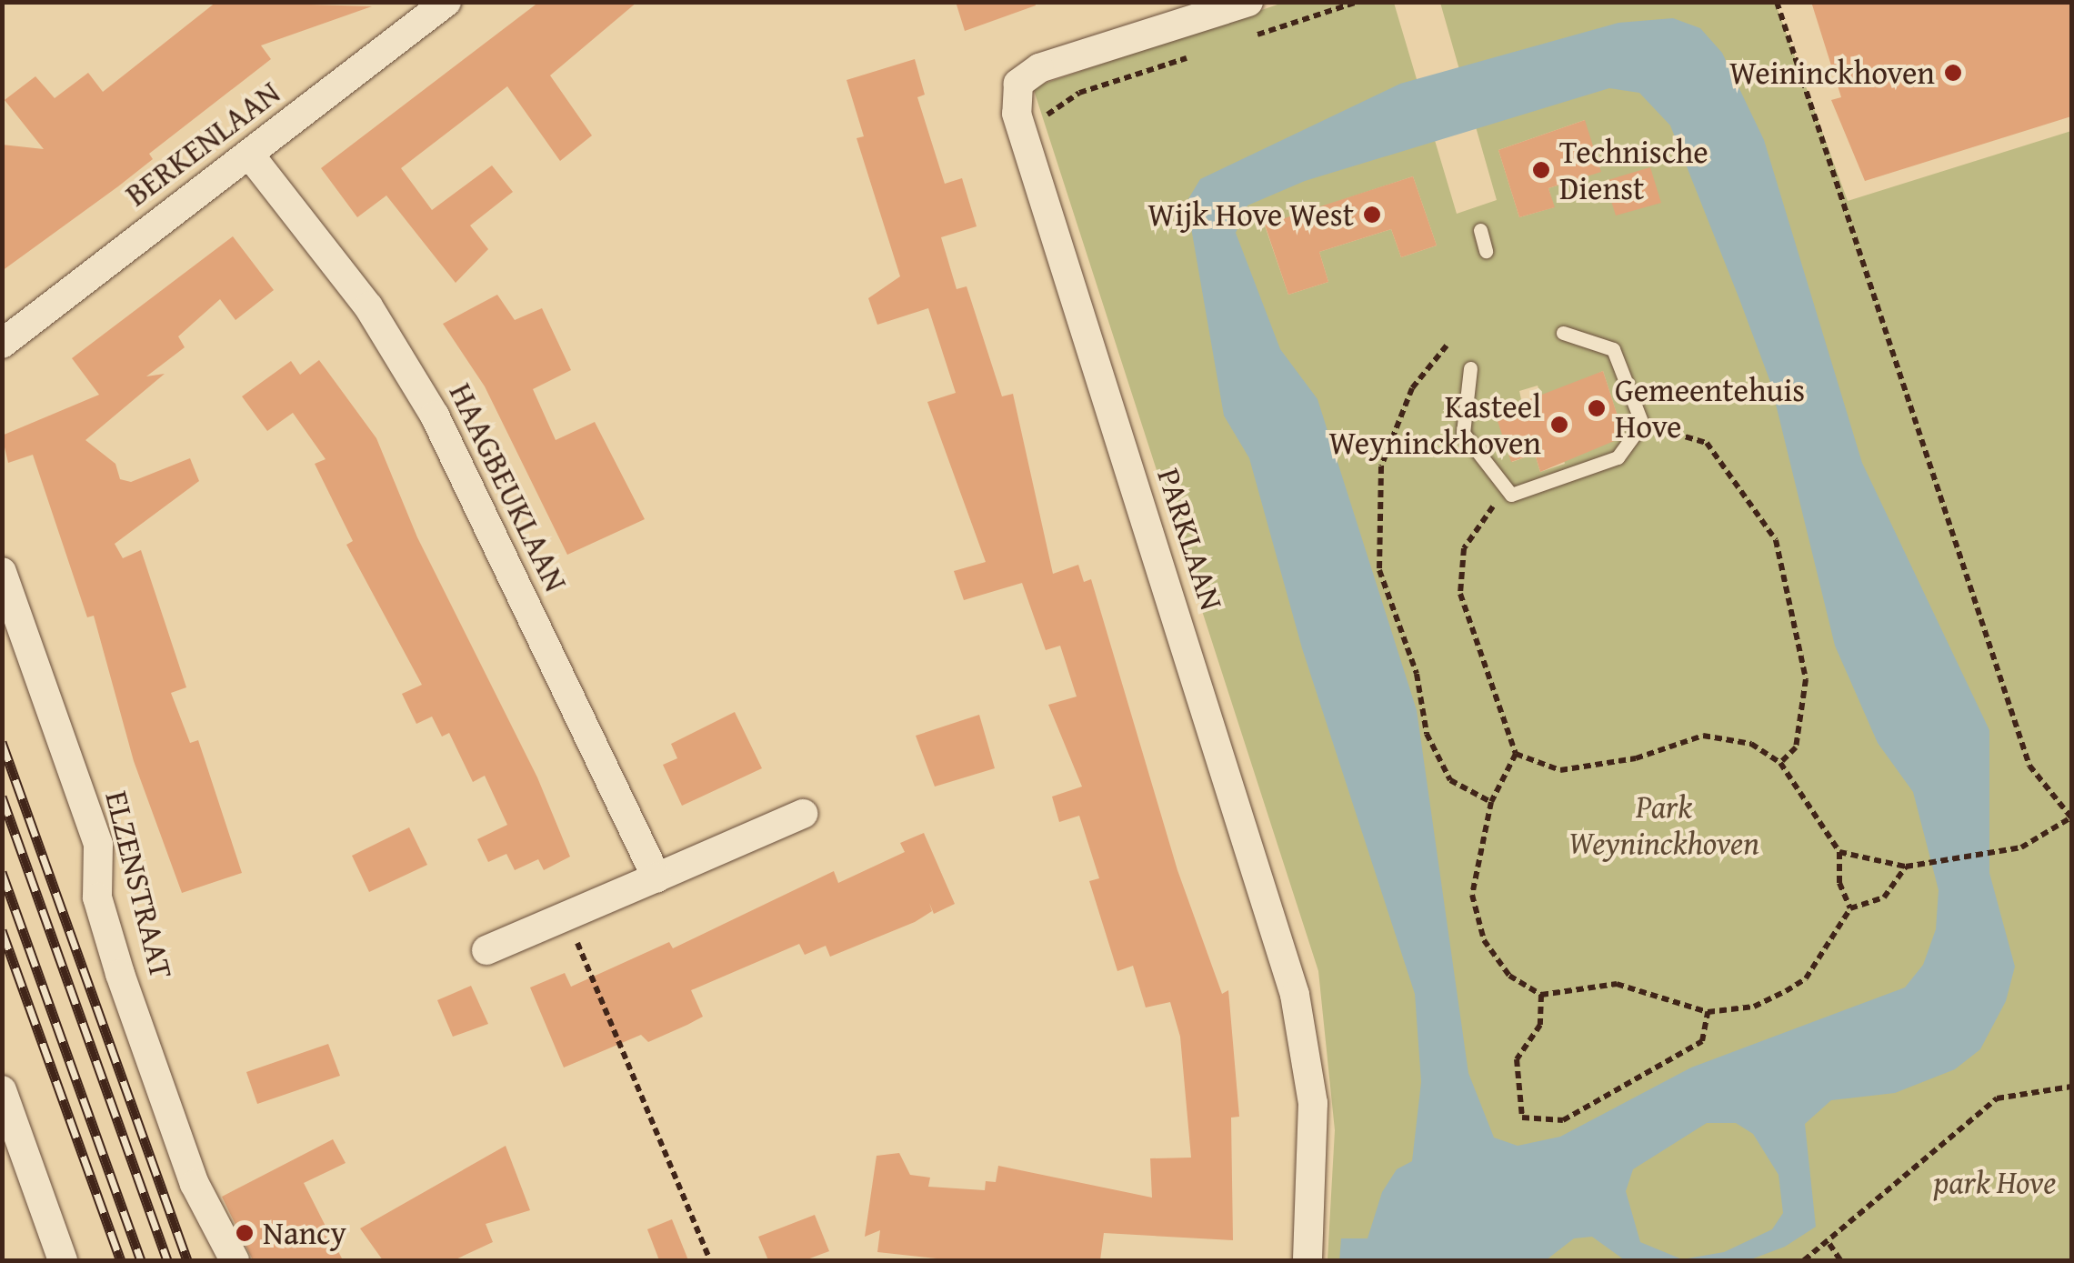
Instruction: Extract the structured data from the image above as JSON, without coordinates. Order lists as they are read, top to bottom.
{
  "streets": {
    "street": [
      "BERKENLAAN",
      "HAAGBEUKLAAN",
      "PARKLAAN",
      "ELZENSTRAAT"
    ]
  },
  "crossings": [
    ["BERKENLAAN", "HAAGBEUKLAAN"]
  ],
  "parks": ["Park Weyninckhoven", "park Hove"],
  "places": [
    "Weininckhoven",
    "Technische Dienst",
    "Wijk Hove West",
    "Gemeentehuis Hove",
    "Kasteel Weyninckhoven",
    "Nancy"
  ]
}
